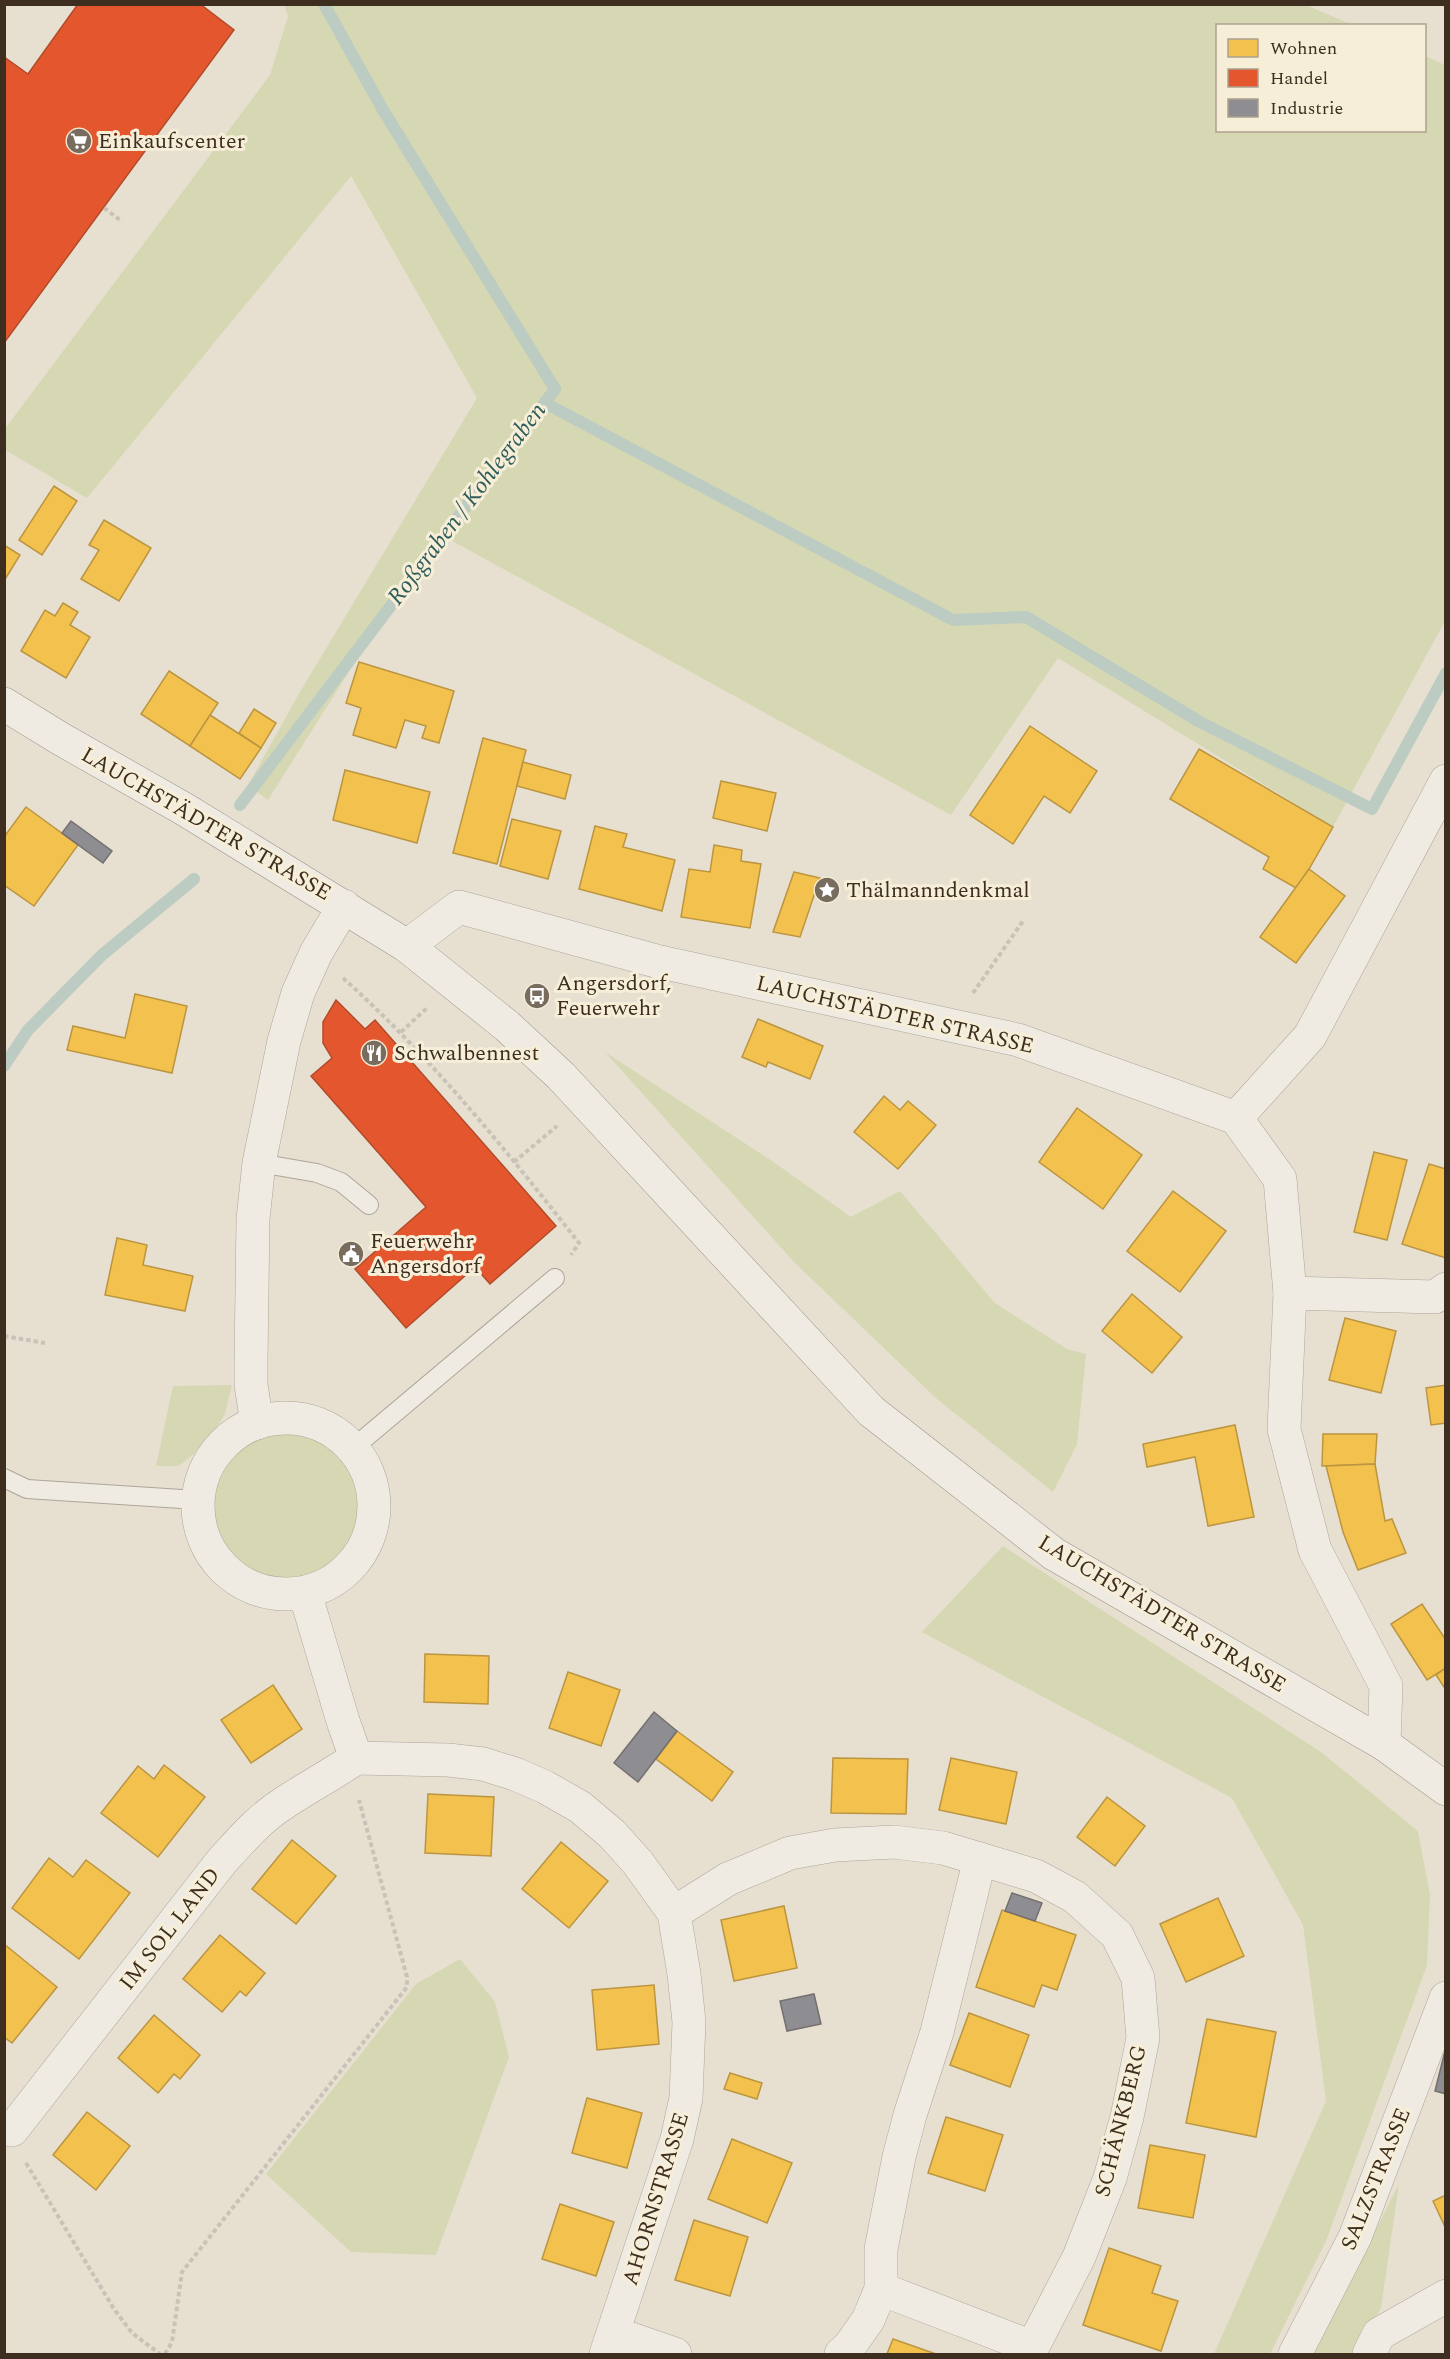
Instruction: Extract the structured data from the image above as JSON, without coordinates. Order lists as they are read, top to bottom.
{
  "streets": {
    "street": [
      "LAUCHSTÄDTER STRASSE",
      "IM SOL LAND",
      "SCHÄNKBERG",
      "SALZSTRASSE",
      "AHORNSTRASSE"
    ]
  },
  "crossings": [
    ["IM SOL LAND", "AHORNSTRASSE"],
    ["SCHÄNKBERG", "AHORNSTRASSE"]
  ],
  "water": ["Roßgraben / Kohlegraben"],
  "places": {
    "supermarket": ["Einkaufscenter"],
    "place": ["Thälmanndenkmal"],
    "bus stop": ["Angersdorf, Feuerwehr"],
    "restaurant": ["Schwalbennest"],
    "public building": ["Feuerwehr Angersdorf"]
  },
  "legend": ["Wohnen", "Handel", "Industrie"]
}
